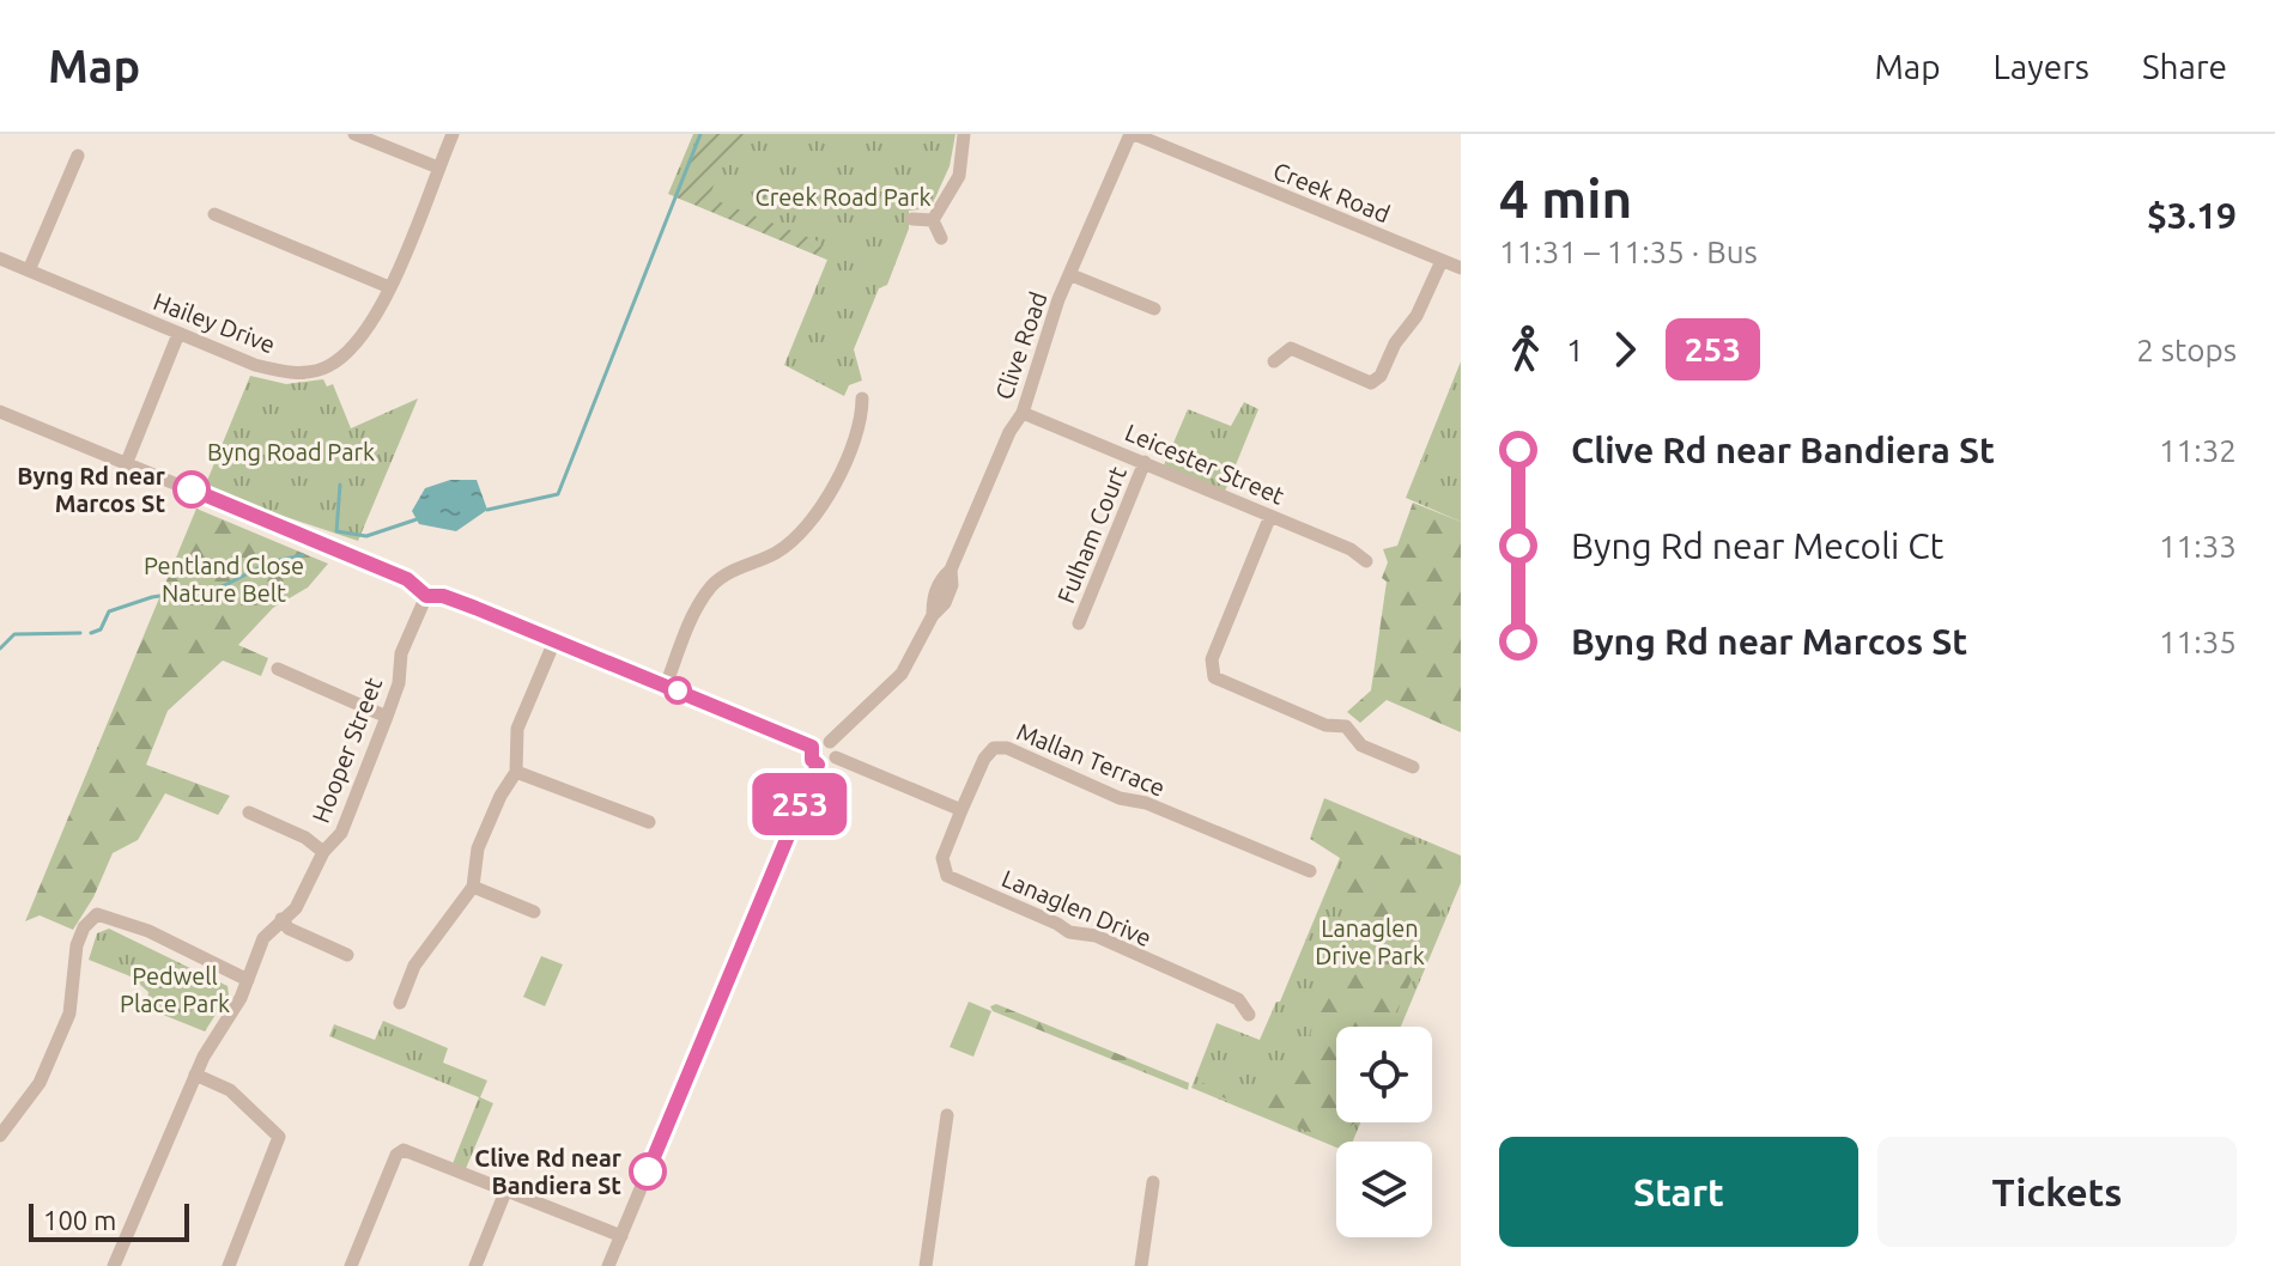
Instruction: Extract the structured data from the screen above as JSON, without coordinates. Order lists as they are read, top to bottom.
{
  "streets": {
    "street": [
      "Creek Road",
      "Hailey Drive",
      "Clive Road",
      "Leicester Street",
      "Fulham Court",
      "Hooper Street",
      "Mallan Terrace",
      "Lanaglen Drive"
    ]
  },
  "crossings": [
    ["Creek Road", "Clive Road"],
    ["Clive Road", "Leicester Street"],
    ["Leicester Street", "Fulham Court"],
    ["Mallan Terrace", "Lanaglen Drive"]
  ],
  "parks": [
    "Creek Road Park",
    "Byng Road Park",
    "Pentland Close Nature Belt",
    "Lanaglen Drive Park",
    "Pedwell Place Park"
  ],
  "places": ["Byng Rd near Marcos St", "Clive Rd near Bandiera St"],
  "lines": ["bus line 253"],
  "scale_bar": "100 m",
  "page": {
    "header": "Map",
    "nav": ["Map", "Layers", "Share"],
    "on_map": "253",
    "heading": ["4 min", "11:31 – 11:35 · Bus", "$3.19"],
    "legs": ["1", "253", "2 stops"],
    "list": [
      {
        "name": "Clive Rd near Bandiera St",
        "value": "11:32"
      },
      {
        "name": "Byng Rd near Mecoli Ct",
        "value": "11:33"
      },
      {
        "name": "Byng Rd near Marcos St",
        "value": "11:35"
      }
    ],
    "buttons": ["Start", "Tickets"],
    "scale": "100 m"
  }
}
